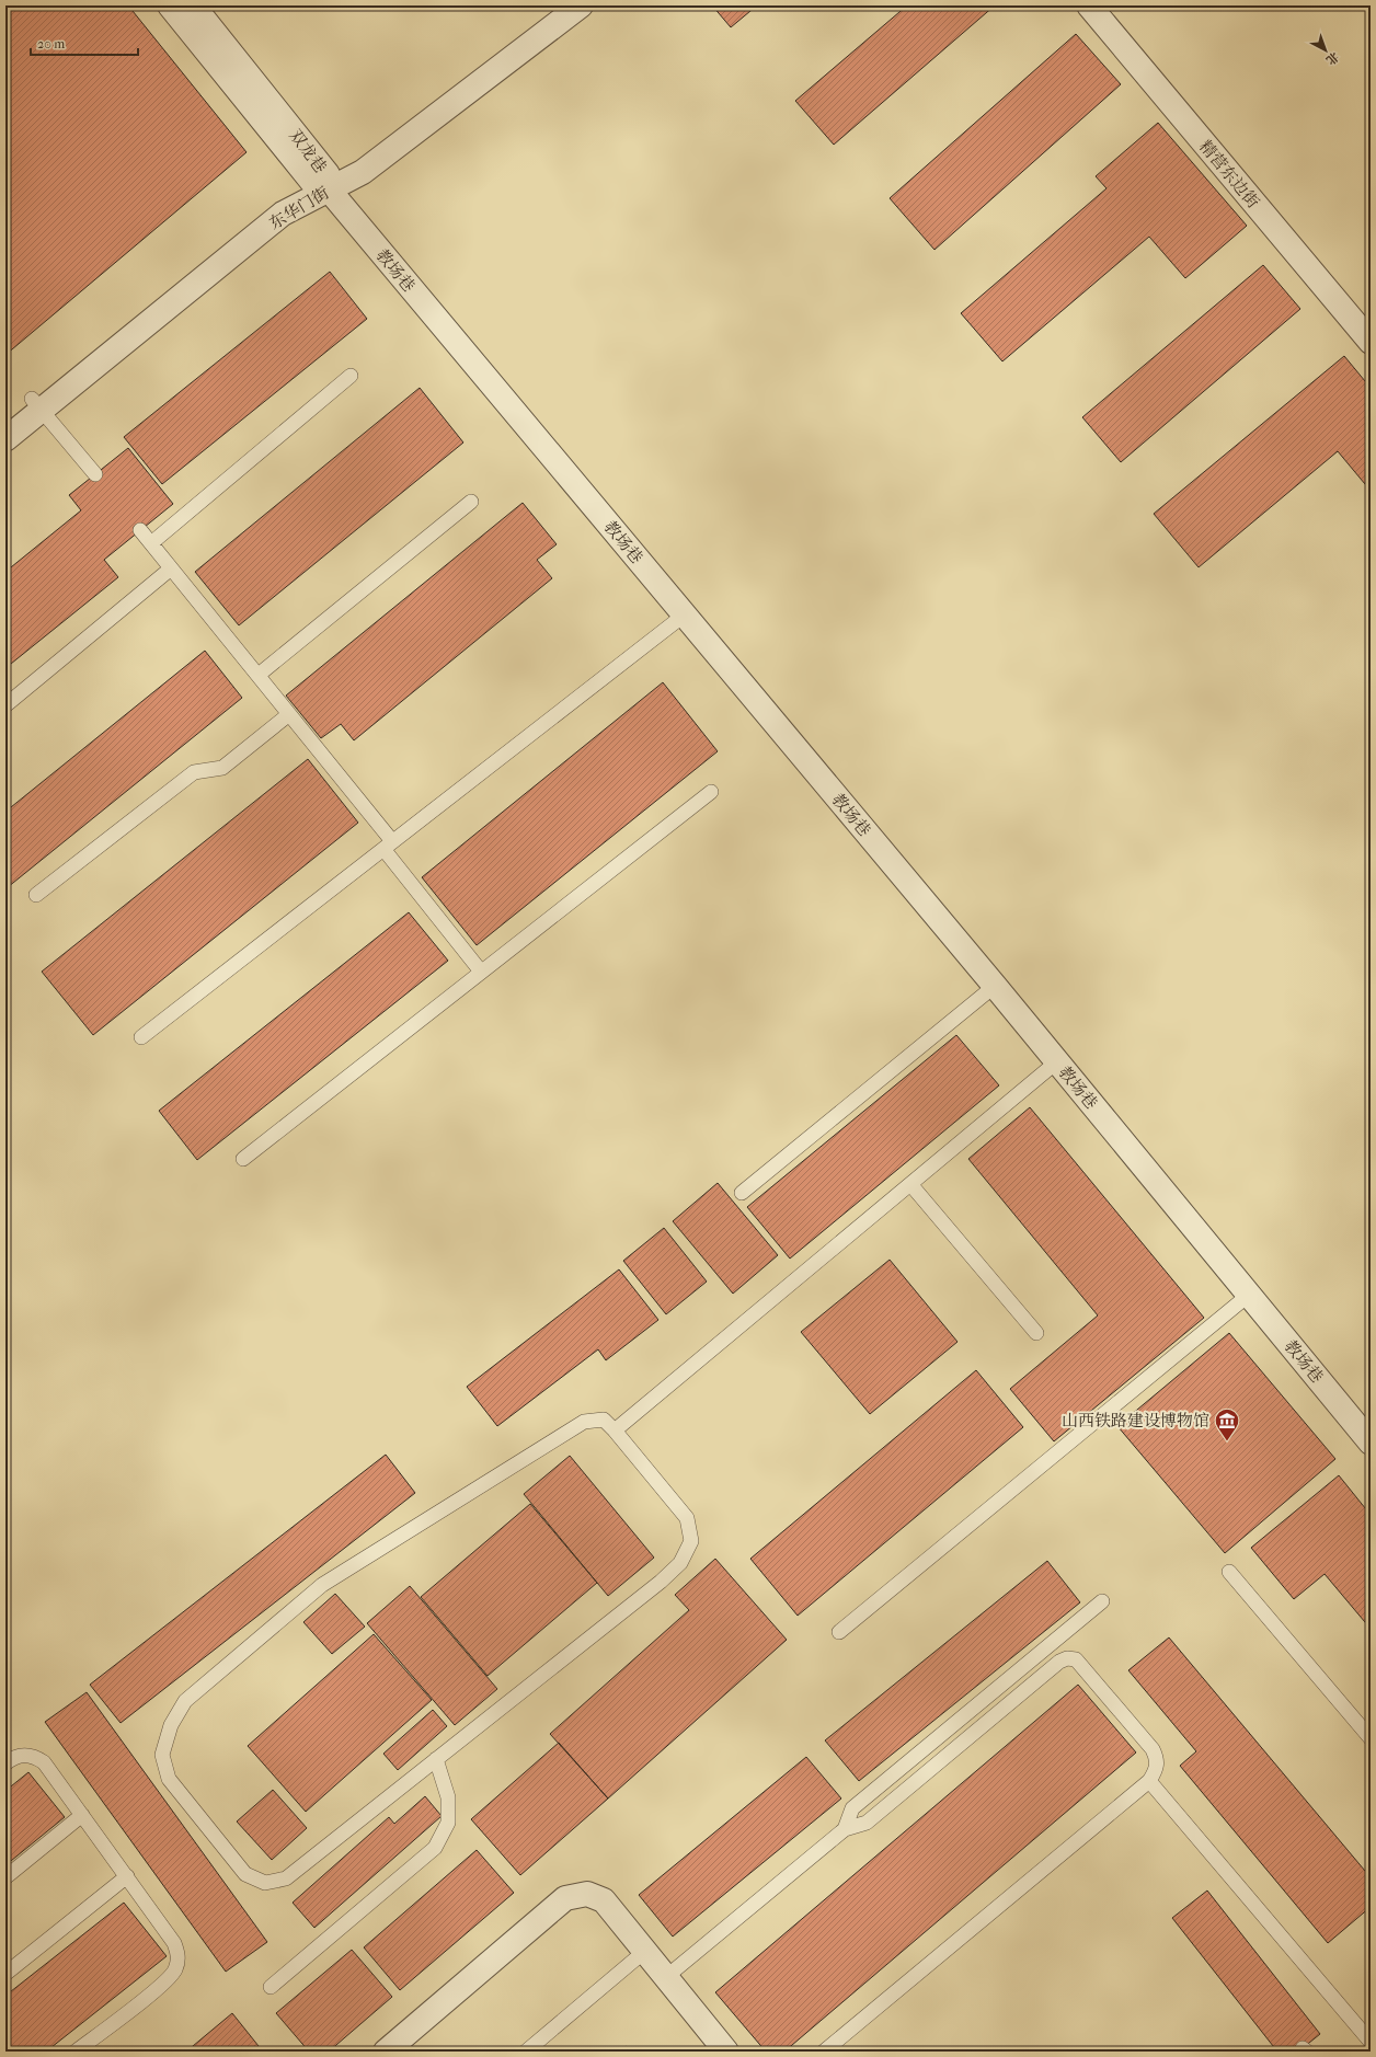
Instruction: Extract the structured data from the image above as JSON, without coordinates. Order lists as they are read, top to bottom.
{
  "streets": {
    "street": [
      "双龙巷",
      "精营东边街",
      "东华门街",
      "教场巷"
    ]
  },
  "crossings": [
    ["双龙巷", "东华门街"],
    ["双龙巷", "教场巷"],
    ["东华门街", "教场巷"]
  ],
  "places": {
    "museum": ["山西铁路建设博物馆"]
  },
  "scale_bar": "20 m",
  "north": "bottom right"
}
